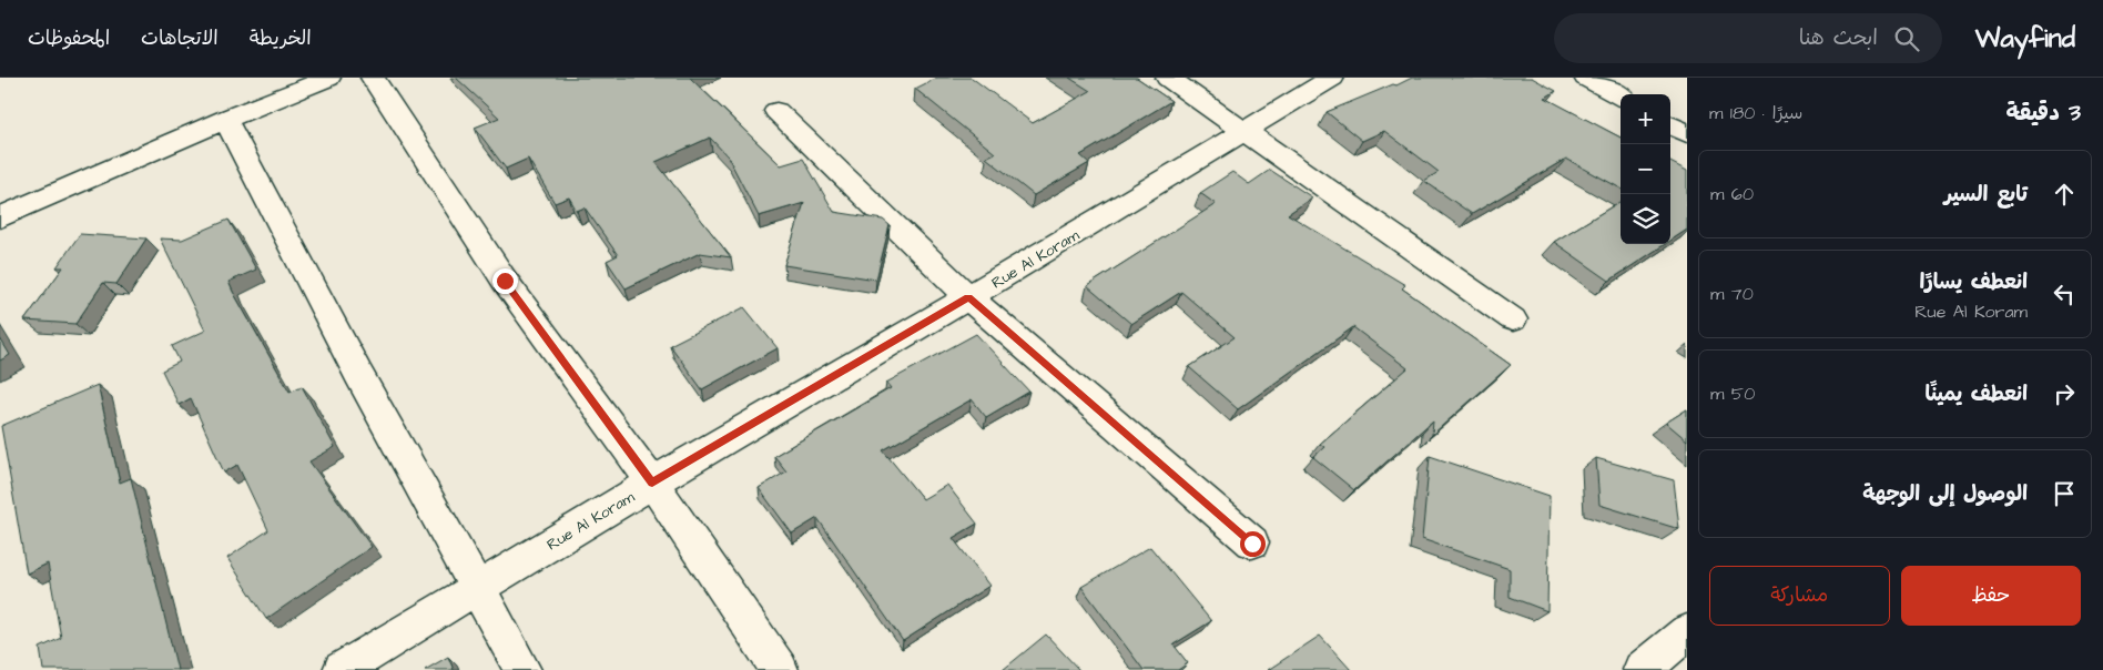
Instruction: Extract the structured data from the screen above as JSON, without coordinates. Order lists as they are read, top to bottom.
{
  "streets": {
    "street": ["Rue Al Koram"]
  },
  "page": {
    "header": "Wayfind",
    "search": "ابحث هنا",
    "nav": ["الخريطة", "الاتجاهات", "المحفوظات"],
    "heading": ["3 دقيقة", "سيرًا · 180 m"],
    "map_buttons": ["+", "−"],
    "list": [
      ["تابع السير", "60 m"],
      ["انعطف يسارًا", "Rue Al Koram", "70 m"],
      ["انعطف يمينًا", "50 m"],
      "الوصول إلى الوجهة"
    ],
    "buttons": ["حفظ", "مشاركة"]
  }
}
